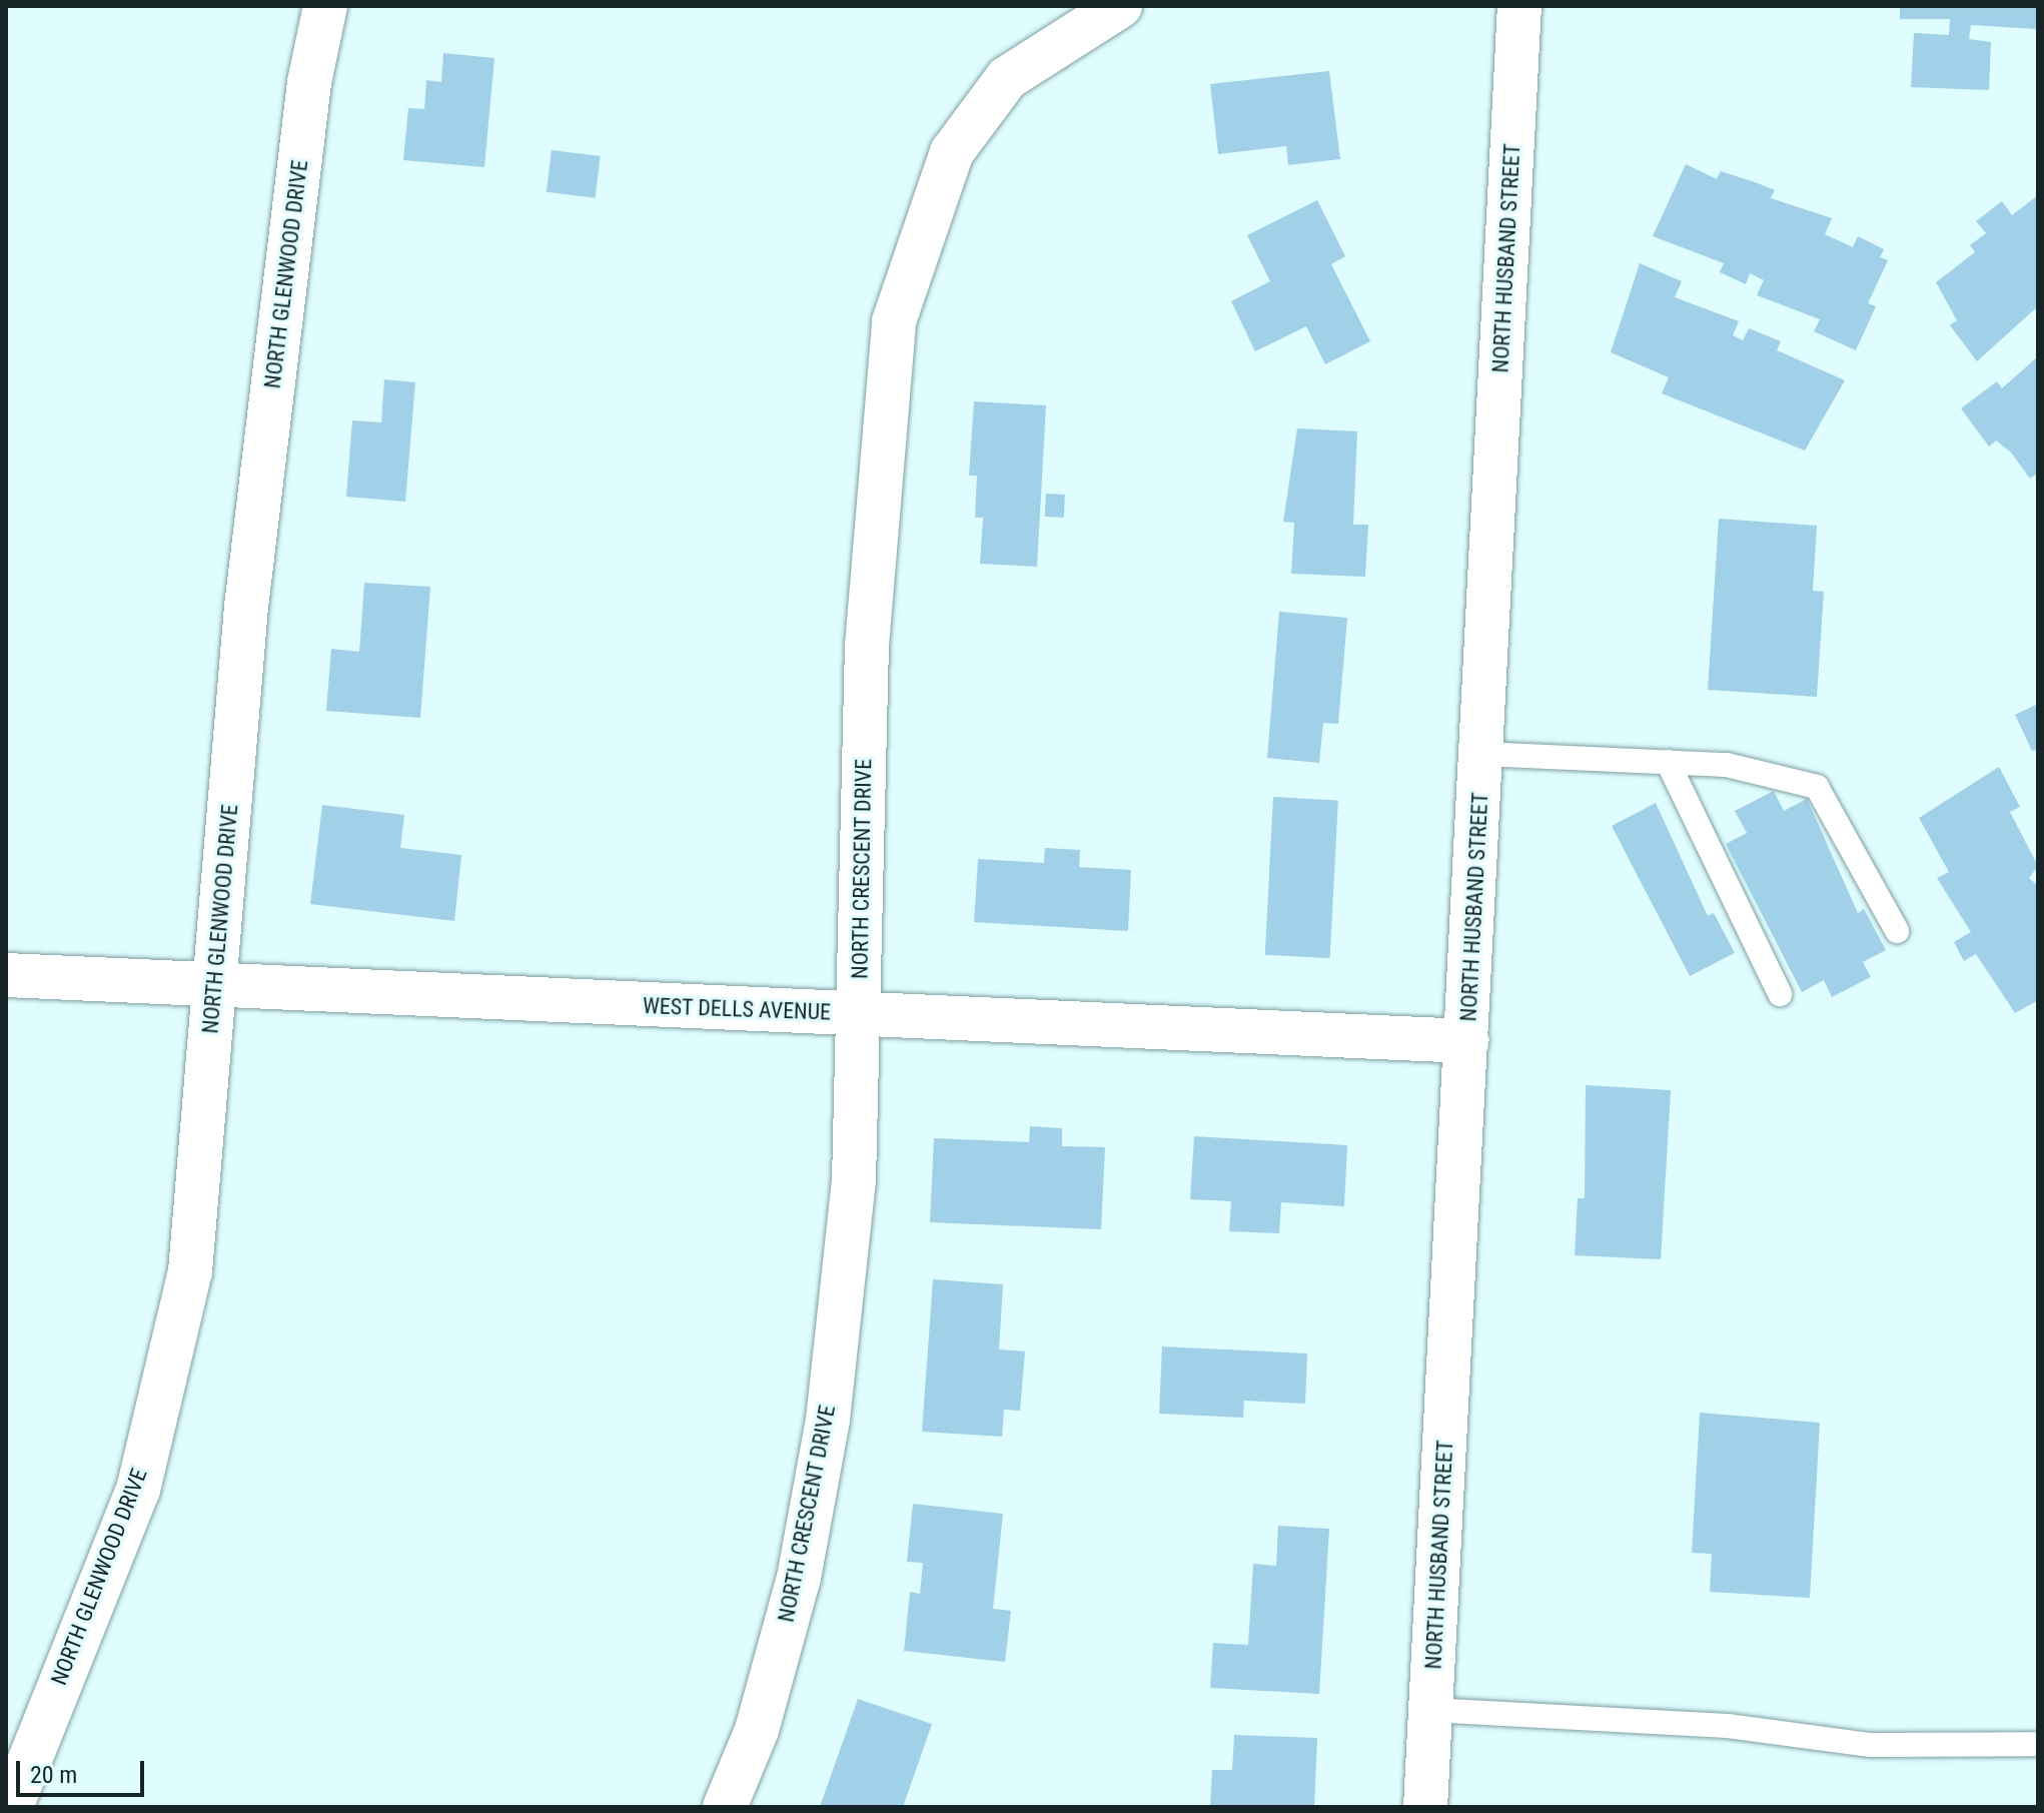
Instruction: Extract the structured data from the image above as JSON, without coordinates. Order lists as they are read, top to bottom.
{
  "streets": {
    "street": [
      "NORTH HUSBAND STREET",
      "NORTH GLENWOOD DRIVE",
      "NORTH CRESCENT DRIVE",
      "WEST DELLS AVENUE"
    ]
  },
  "crossings": [
    ["NORTH HUSBAND STREET", "WEST DELLS AVENUE"],
    ["NORTH GLENWOOD DRIVE", "WEST DELLS AVENUE"],
    ["NORTH CRESCENT DRIVE", "WEST DELLS AVENUE"]
  ],
  "scale_bar": "20 m"
}
